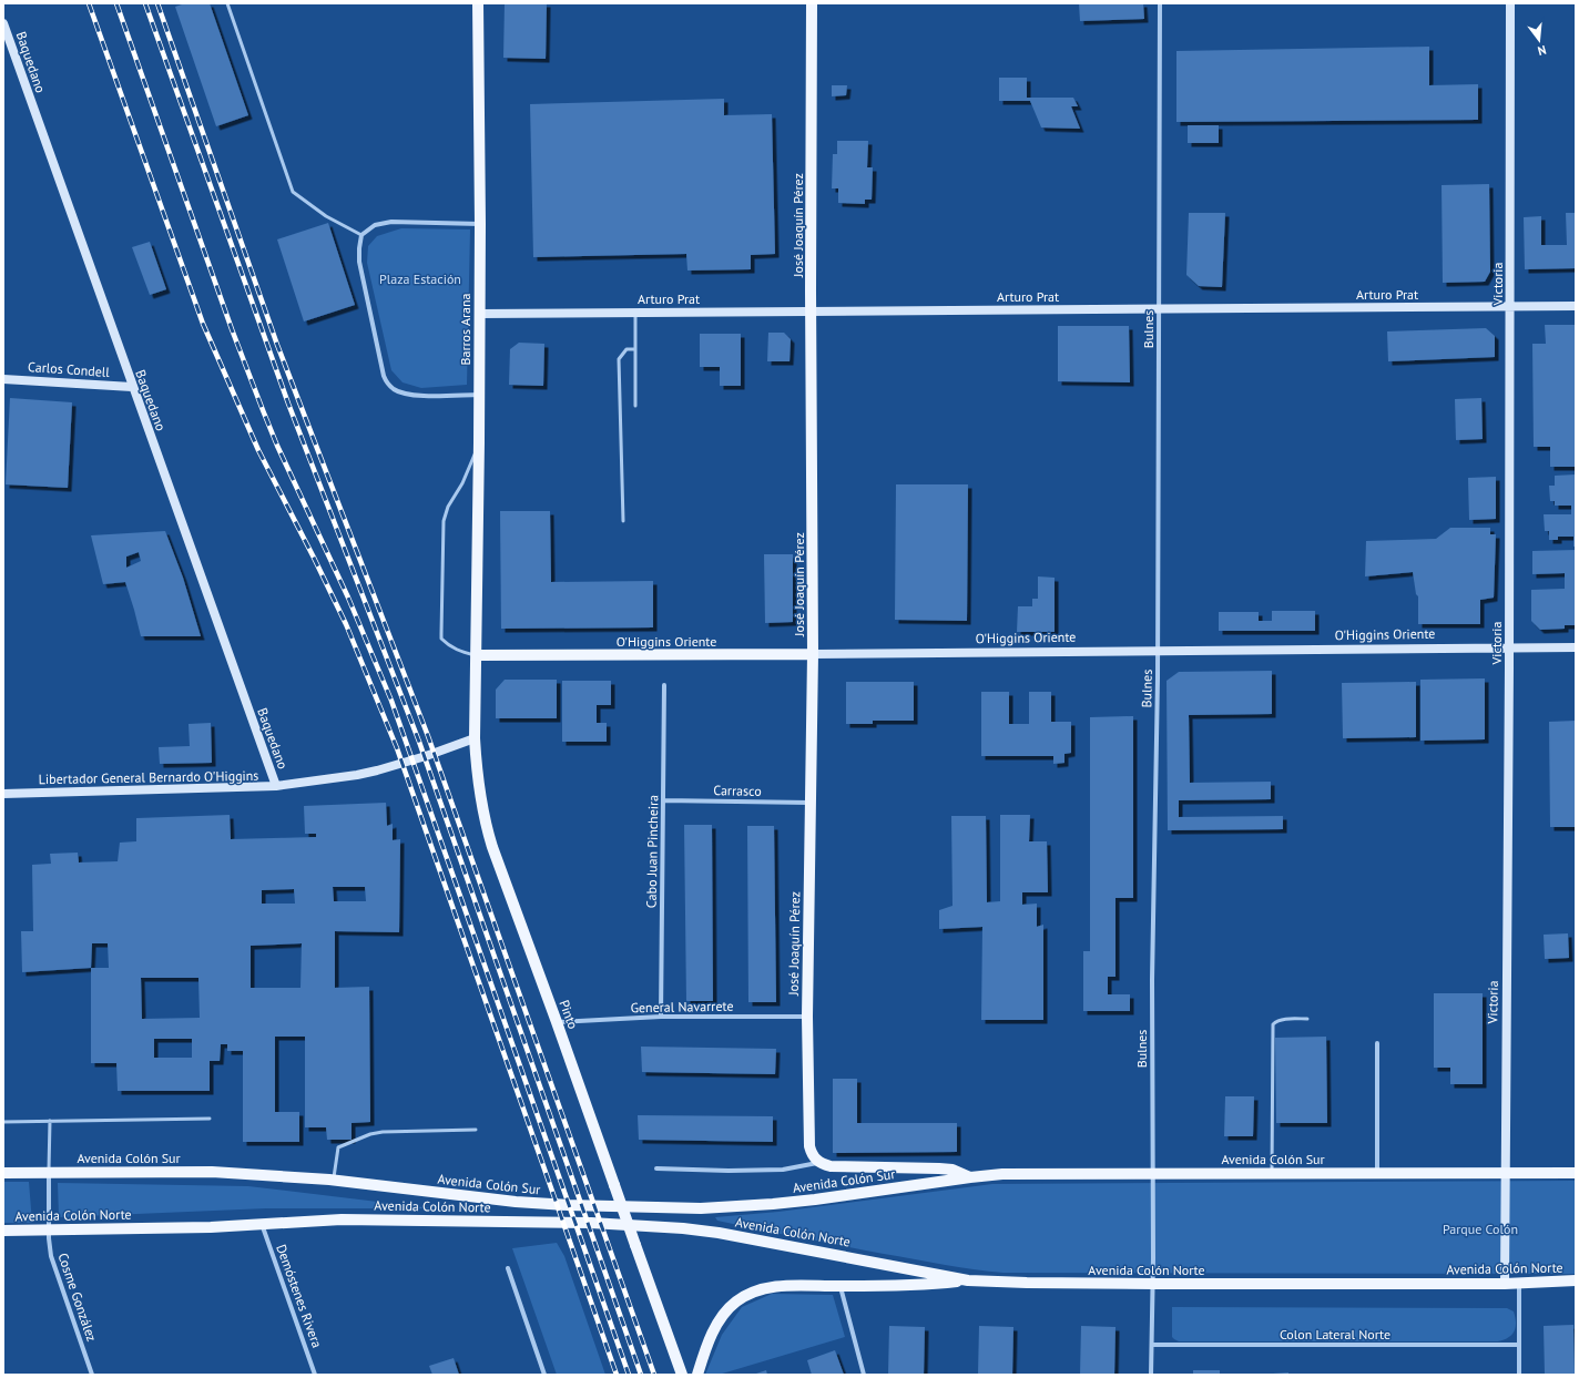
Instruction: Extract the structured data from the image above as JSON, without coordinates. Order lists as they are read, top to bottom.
{
  "streets": {
    "main road": [
      "José Joaquín Pérez",
      "Barros Arana",
      "O'Higgins Oriente",
      "Pinto",
      "Avenida Colón Sur",
      "Avenida Colón Norte"
    ],
    "street": [
      "Baquedano",
      "Victoria",
      "Arturo Prat",
      "Bulnes",
      "Carlos Condell",
      "Libertador General Bernardo O'Higgins",
      "Carrasco",
      "Cabo Juan Pincheira",
      "General Navarrete",
      "Demóstenes Rivera",
      "Cosme González",
      "Colon Lateral Norte"
    ]
  },
  "crossings": [
    ["Baquedano", "Carlos Condell"],
    ["Baquedano", "Libertador General Bernardo O'Higgins"],
    ["José Joaquín Pérez", "Arturo Prat"],
    ["José Joaquín Pérez", "O'Higgins Oriente"],
    ["José Joaquín Pérez", "Carrasco"],
    ["José Joaquín Pérez", "General Navarrete"],
    ["José Joaquín Pérez", "Avenida Colón Sur"],
    ["Victoria", "Arturo Prat"],
    ["Victoria", "O'Higgins Oriente"],
    ["Victoria", "Avenida Colón Sur"],
    ["Victoria", "Avenida Colón Norte"],
    ["Arturo Prat", "Barros Arana"],
    ["Arturo Prat", "Bulnes"],
    ["Barros Arana", "O'Higgins Oriente"],
    ["Barros Arana", "Pinto"],
    ["Bulnes", "O'Higgins Oriente"],
    ["Bulnes", "Avenida Colón Sur"],
    ["Bulnes", "Avenida Colón Norte"],
    ["Bulnes", "Colon Lateral Norte"],
    ["O'Higgins Oriente", "Pinto"],
    ["Libertador General Bernardo O'Higgins", "Pinto"],
    ["Carrasco", "Cabo Juan Pincheira"],
    ["Cabo Juan Pincheira", "General Navarrete"],
    ["General Navarrete", "Pinto"],
    ["Avenida Colón Sur", "Cosme González"],
    ["Avenida Colón Norte", "Demóstenes Rivera"],
    ["Avenida Colón Norte", "Cosme González"]
  ],
  "parks": ["Plaza Estación", "Parque Colón"],
  "north": "bottom"
}
